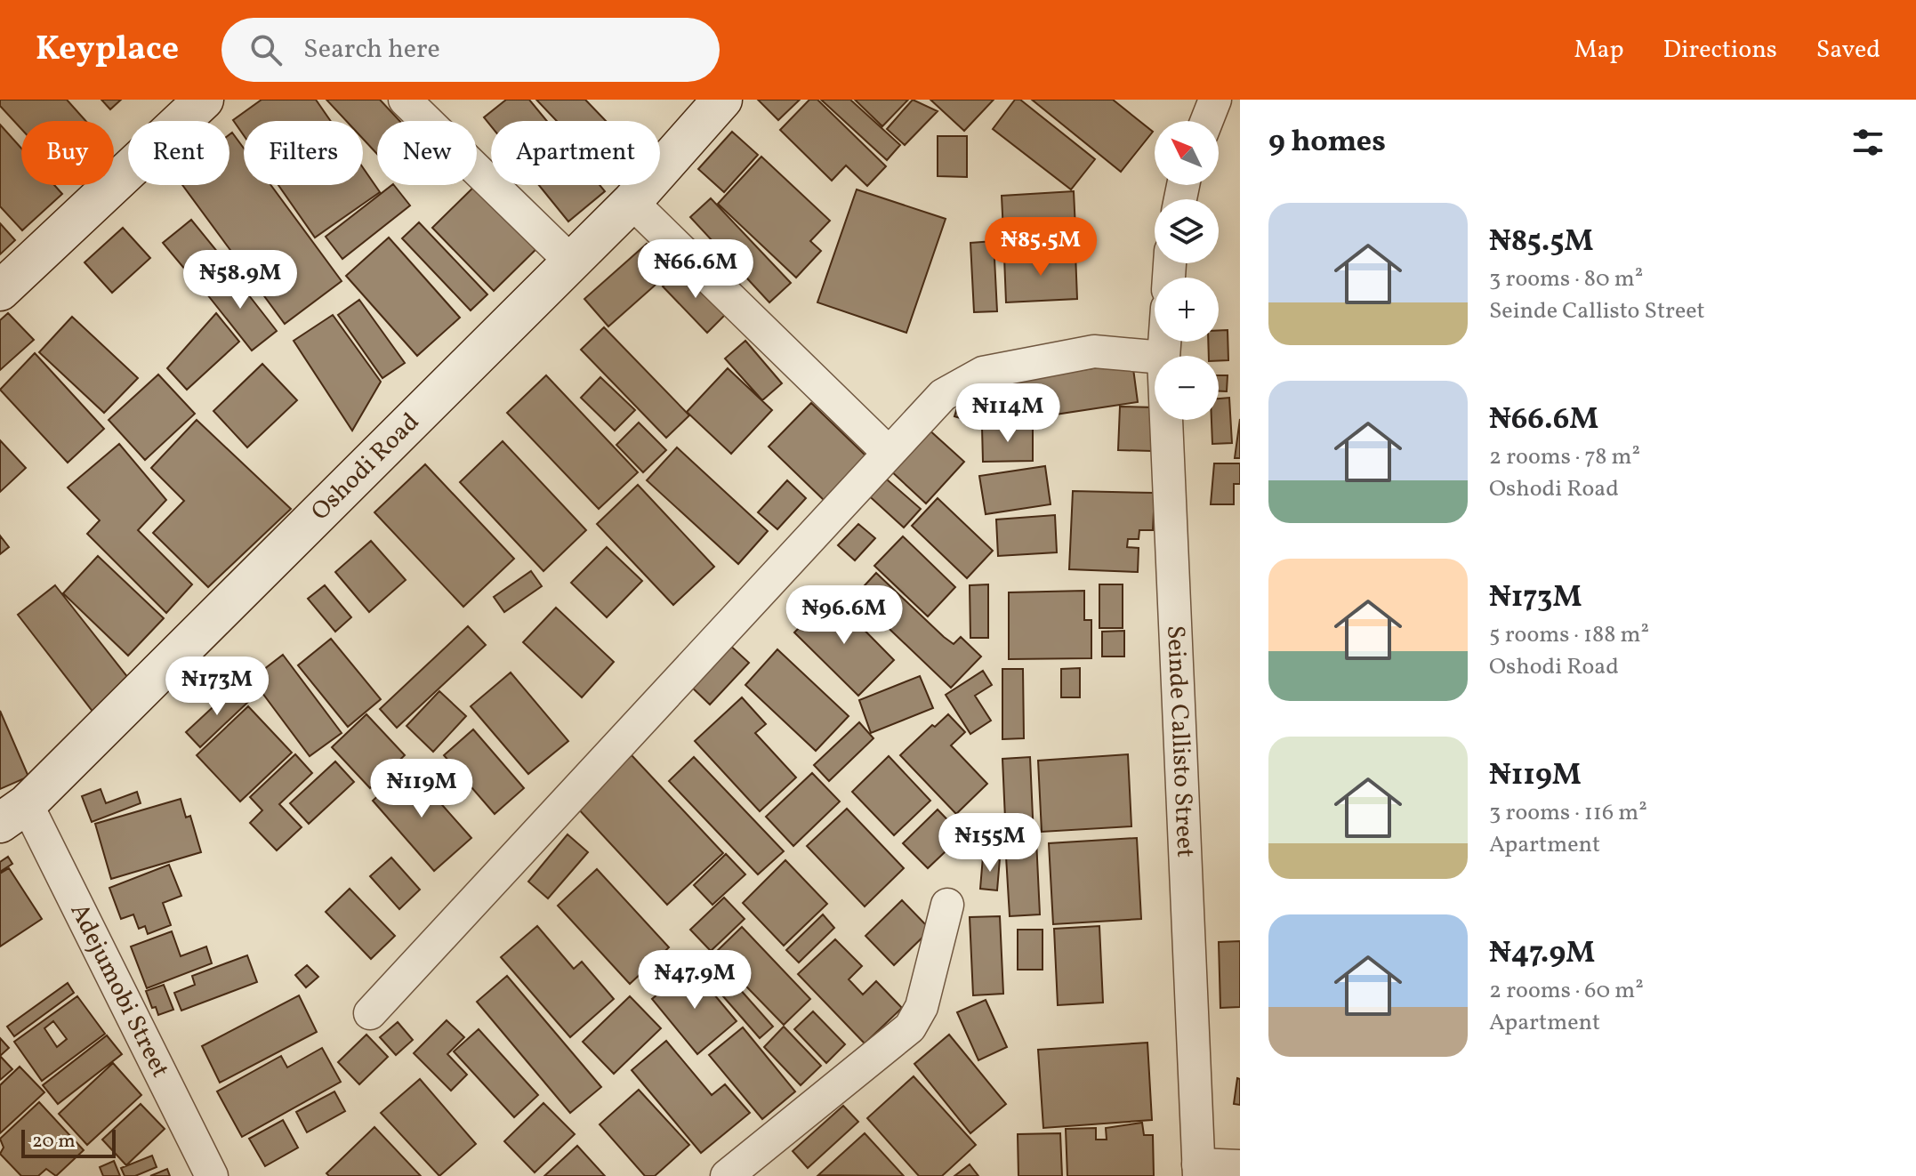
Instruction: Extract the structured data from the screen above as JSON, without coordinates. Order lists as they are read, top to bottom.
{
  "streets": {
    "street": ["Oshodi Road", "Seinde Callisto Street", "Adejumobi Street"]
  },
  "crossings": [
    ["Oshodi Road", "Adejumobi Street"]
  ],
  "scale_bar": "20 m",
  "north": "top left",
  "page": {
    "header": "Keyplace",
    "search": "Search here",
    "nav": ["Map", "Directions", "Saved"],
    "heading": "9 homes",
    "map_buttons": ["+", "−"],
    "chip": [
      "Buy",
      "Rent",
      "Filters",
      "New",
      "Apartment"
    ],
    "list": [
      {
        "name": "₦85.5M",
        "note": "3 rooms · 80 m² · Seinde Callisto Street"
      },
      {
        "name": "₦66.6M",
        "note": "2 rooms · 78 m² · Oshodi Road"
      },
      {
        "name": "₦173M",
        "note": "5 rooms · 188 m² · Oshodi Road"
      },
      {
        "name": "₦119M",
        "note": "3 rooms · 116 m² · Apartment"
      },
      {
        "name": "₦47.9M",
        "note": "2 rooms · 60 m² · Apartment"
      }
    ],
    "price": [
      "₦85.5M",
      "₦66.6M",
      "₦58.9M",
      "₦114M",
      "₦96.6M",
      "₦173M",
      "₦119M",
      "₦155M",
      "₦47.9M"
    ],
    "scale": "20 m"
  }
}
